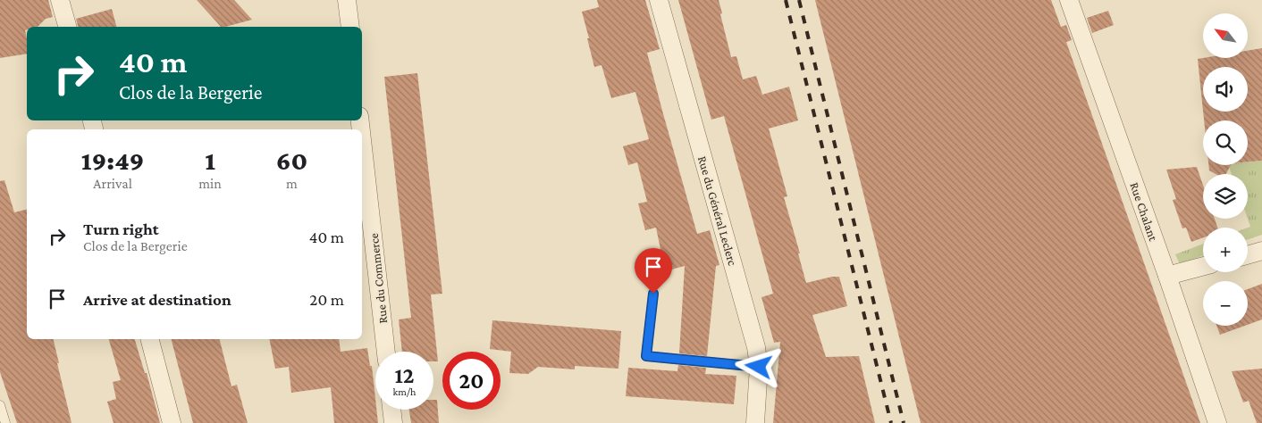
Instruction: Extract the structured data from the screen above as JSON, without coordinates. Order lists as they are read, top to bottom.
{
  "streets": {
    "street": ["Rue du Général Leclerc", "Rue Chalant", "Rue du Commerce"]
  },
  "north": "top left",
  "page": {
    "map_buttons": ["+", "−"],
    "turn": ["40 m", "Clos de la Bergerie"],
    "eta": [
      "19:49",
      "Arrival",
      "1",
      "min",
      "60",
      "m"
    ],
    "list": [
      {
        "name": "Turn right",
        "note": "Clos de la Bergerie",
        "value": "40 m"
      },
      {
        "name": "Arrive at destination",
        "value": "20 m"
      }
    ],
    "speed": "12 km/h",
    "limit": "20"
  }
}
